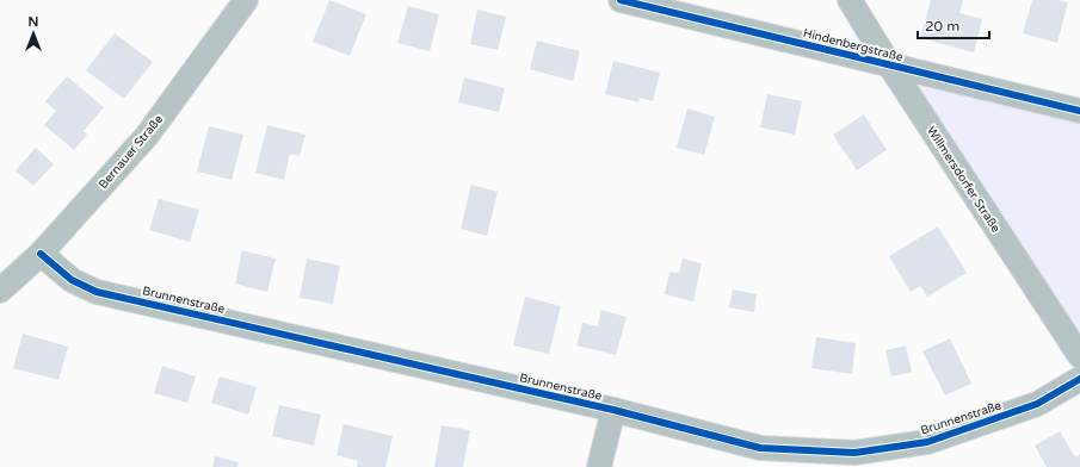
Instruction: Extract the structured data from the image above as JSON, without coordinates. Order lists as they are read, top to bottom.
{
  "streets": {
    "street": [
      "Hindenbergstraße",
      "Bernauer Straße",
      "Willmersdorfer Straße",
      "Brunnenstraße"
    ]
  },
  "crossings": [
    ["Hindenbergstraße", "Willmersdorfer Straße"],
    ["Bernauer Straße", "Brunnenstraße"]
  ],
  "scale_bar": "20 m",
  "north": "top"
}
